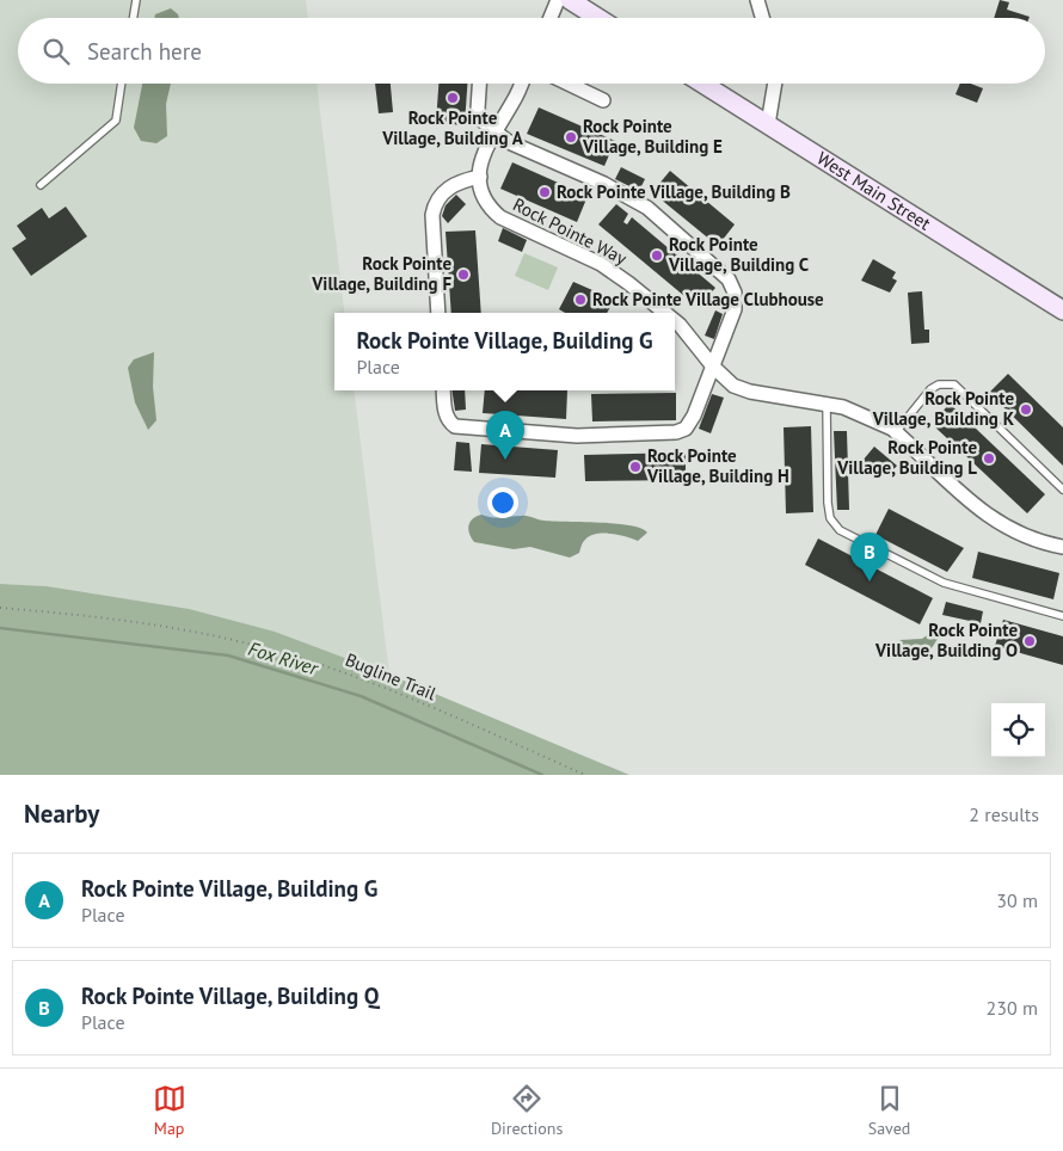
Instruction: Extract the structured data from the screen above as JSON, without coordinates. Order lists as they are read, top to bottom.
{
  "streets": {
    "main road": ["West Main Street"],
    "street": ["Rock Pointe Way"],
    "path": ["Bugline Trail"]
  },
  "water": ["Fox River"],
  "places": [
    "Rock Pointe Village, Building A",
    "Rock Pointe Village, Building E",
    "Rock Pointe Village, Building B",
    "Rock Pointe Village, Building C",
    "Rock Pointe Village, Building F",
    "Rock Pointe Village Clubhouse",
    "Rock Pointe Village, Building K",
    "Rock Pointe Village, Building L",
    "Rock Pointe Village, Building H",
    "Rock Pointe Village, Building O"
  ],
  "page": {
    "search": "Search here",
    "popup": ["Rock Pointe Village, Building G", "Place"],
    "pins": ["A", "B"],
    "heading": ["Nearby", "2 results"],
    "list": [
      {
        "mark": "A",
        "name": "Rock Pointe Village, Building G",
        "note": "Place",
        "value": "30 m"
      },
      {
        "mark": "B",
        "name": "Rock Pointe Village, Building Q",
        "note": "Place",
        "value": "230 m"
      }
    ],
    "nav": ["Map", "Directions", "Saved"]
  }
}
